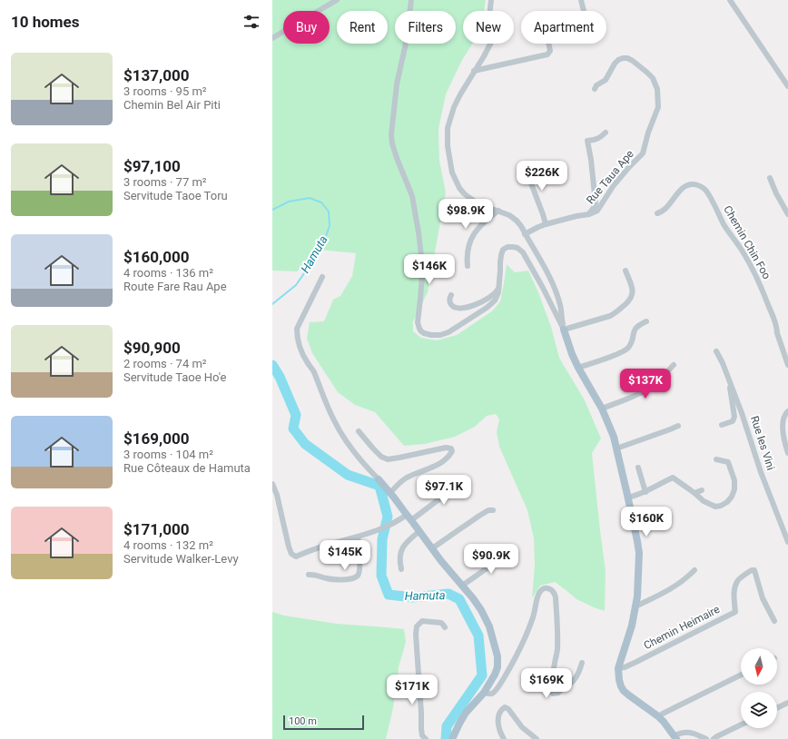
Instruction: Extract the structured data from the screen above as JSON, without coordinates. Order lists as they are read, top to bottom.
{
  "streets": {
    "street": [
      "Rue Taua Ape",
      "Chemin Chin Foo",
      "Rue les Vini",
      "Chemin Heimaire"
    ]
  },
  "water": ["Hamuta"],
  "scale_bar": "100 m",
  "north": "bottom",
  "page": {
    "heading": "10 homes",
    "chip": [
      "Buy",
      "Rent",
      "Filters",
      "New",
      "Apartment"
    ],
    "list": [
      {
        "name": "$137,000",
        "note": "3 rooms · 95 m² · Chemin Bel Air Piti"
      },
      {
        "name": "$97,100",
        "note": "3 rooms · 77 m² · Servitude Taoe Toru"
      },
      {
        "name": "$160,000",
        "note": "4 rooms · 136 m² · Route Fare Rau Ape"
      },
      {
        "name": "$90,900",
        "note": "2 rooms · 74 m² · Servitude Taoe Ho'e"
      },
      {
        "name": "$169,000",
        "note": "3 rooms · 104 m² · Rue Côteaux de Hamuta"
      },
      {
        "name": "$171,000",
        "note": "4 rooms · 132 m² · Servitude Walker-Levy"
      }
    ],
    "price": [
      "$226K",
      "$98.9K",
      "$146K",
      "$137K",
      "$97.1K",
      "$160K",
      "$145K",
      "$90.9K",
      "$169K",
      "$171K"
    ],
    "scale": "100 m"
  }
}
